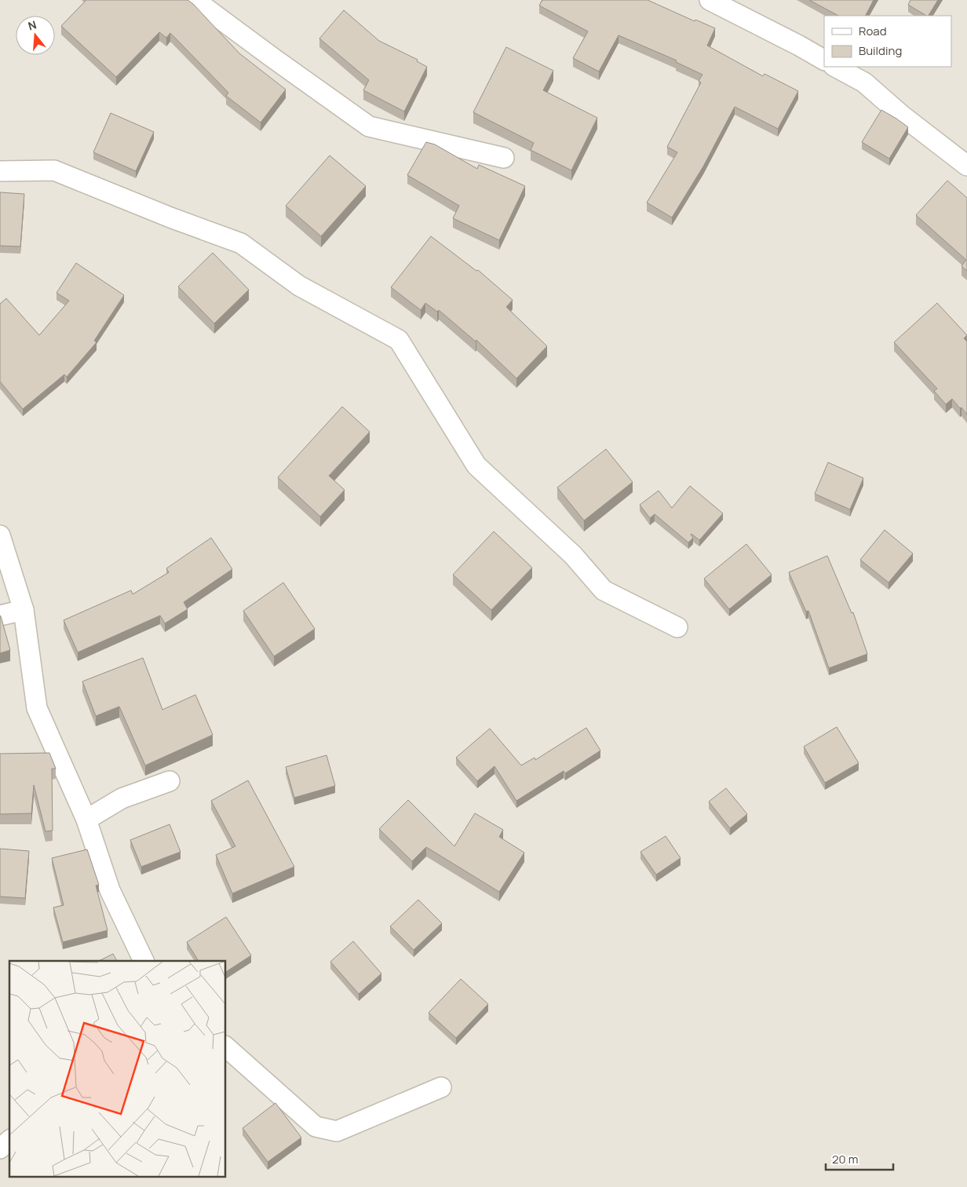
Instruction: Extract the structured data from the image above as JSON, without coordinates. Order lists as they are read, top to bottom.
{
  "legend": ["Road", "Building"],
  "scale_bar": "20 m",
  "north": "top"
}
